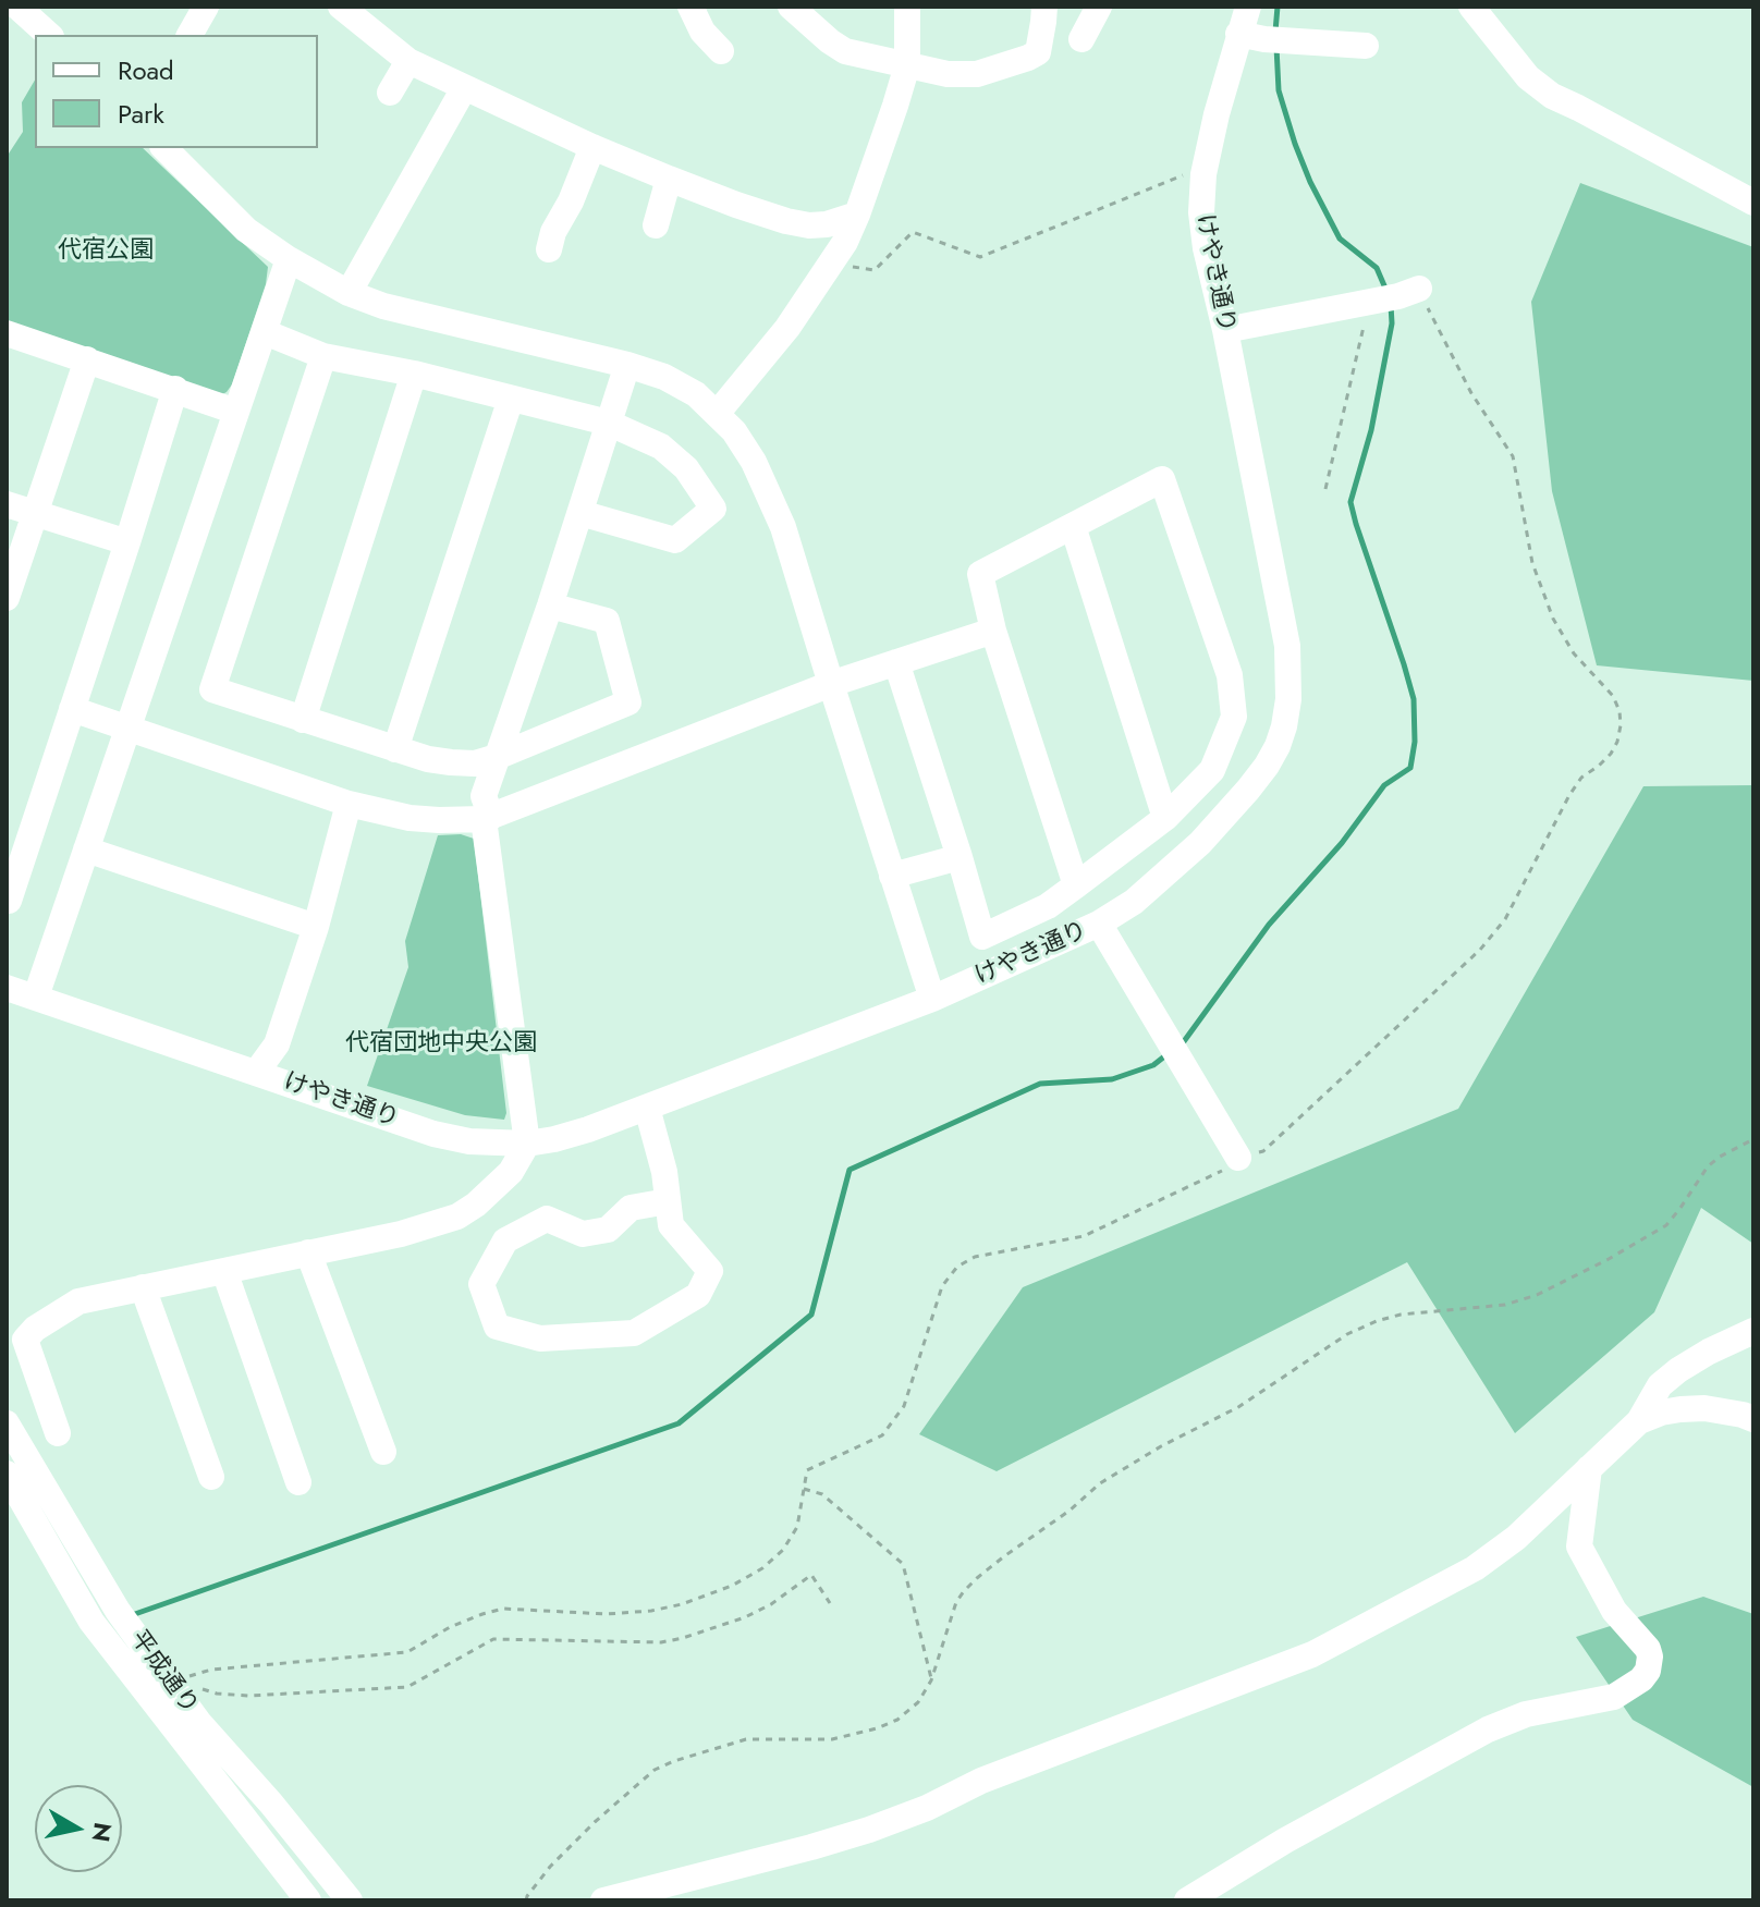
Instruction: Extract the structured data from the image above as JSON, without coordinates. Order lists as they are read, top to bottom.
{
  "streets": {
    "street": ["けやき通り", "平成通り"]
  },
  "parks": ["代宿公園", "代宿団地中央公園"],
  "legend": ["Road", "Park"],
  "north": "right"
}
